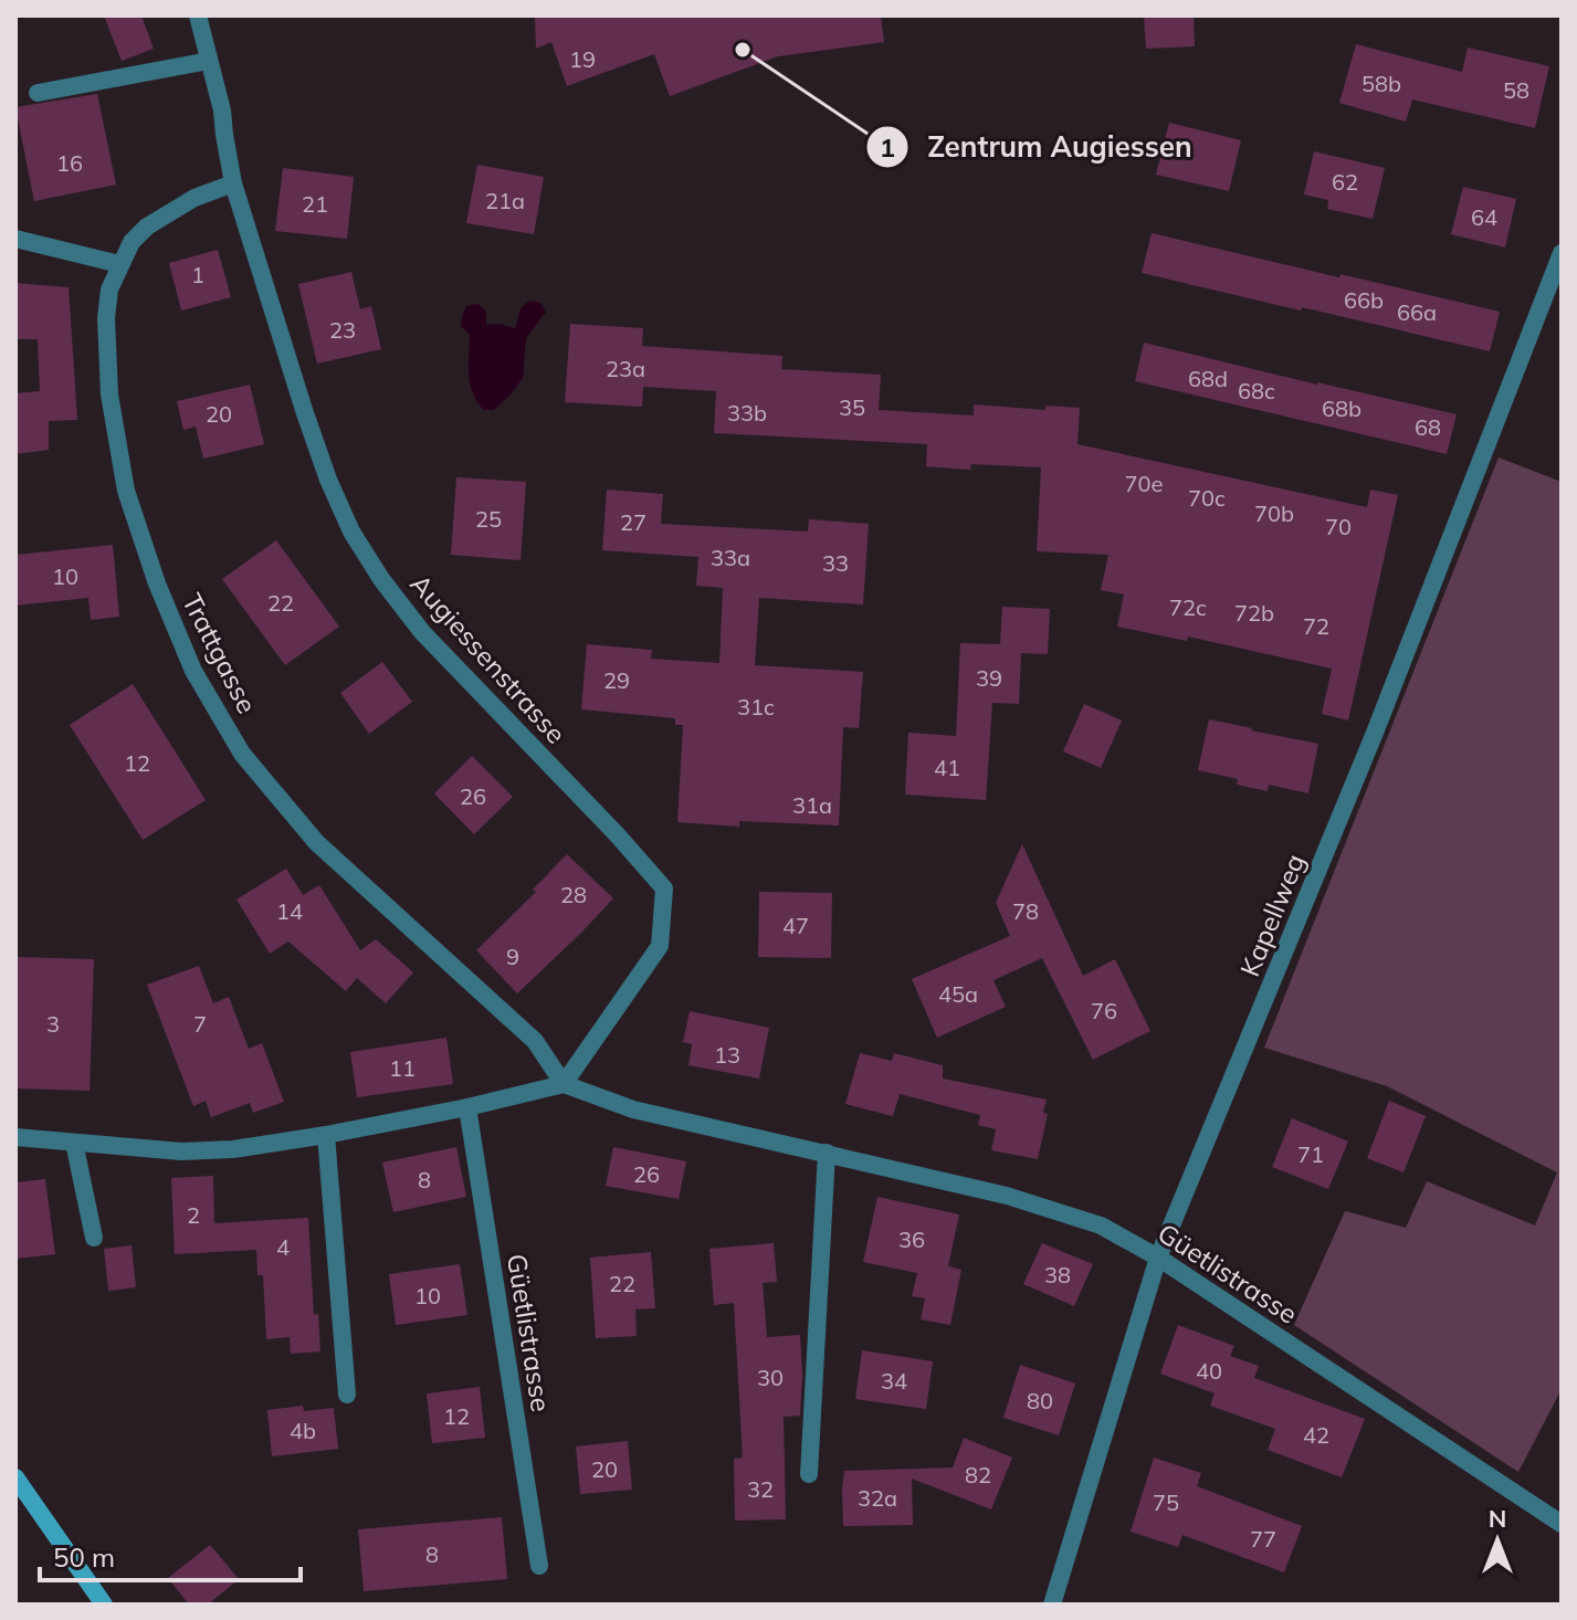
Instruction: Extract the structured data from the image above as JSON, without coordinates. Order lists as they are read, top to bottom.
{
  "streets": {
    "street": [
      "Trattgasse",
      "Augiessenstrasse",
      "Kapellweg",
      "Güetlistrasse"
    ]
  },
  "crossings": [
    ["Trattgasse", "Augiessenstrasse"],
    ["Trattgasse", "Güetlistrasse"],
    ["Augiessenstrasse", "Güetlistrasse"],
    ["Kapellweg", "Güetlistrasse"]
  ],
  "places": ["Zentrum Augiessen"],
  "house_numbers": [
    "19",
    "58b",
    "58",
    "16",
    "62",
    "21a",
    "21",
    "64",
    "1",
    "66b",
    "66a",
    "23",
    "23a",
    "68d",
    "68c",
    "35",
    "68b",
    "33b",
    "20",
    "68",
    "70e",
    "70c",
    "70b",
    "25",
    "27",
    "70",
    "33a",
    "33",
    "10",
    "22",
    "72c",
    "72b",
    "72",
    "39",
    "29",
    "31c",
    "12",
    "41",
    "26",
    "31a",
    "28",
    "14",
    "78",
    "47",
    "9",
    "45a",
    "76",
    "3",
    "7",
    "13",
    "11",
    "71",
    "26",
    "8",
    "2",
    "36",
    "4",
    "38",
    "22",
    "10",
    "40",
    "30",
    "34",
    "80",
    "12",
    "4b",
    "42",
    "20",
    "82",
    "32",
    "32a",
    "75",
    "77",
    "8"
  ],
  "scale_bar": "50 m",
  "north": "top"
}
